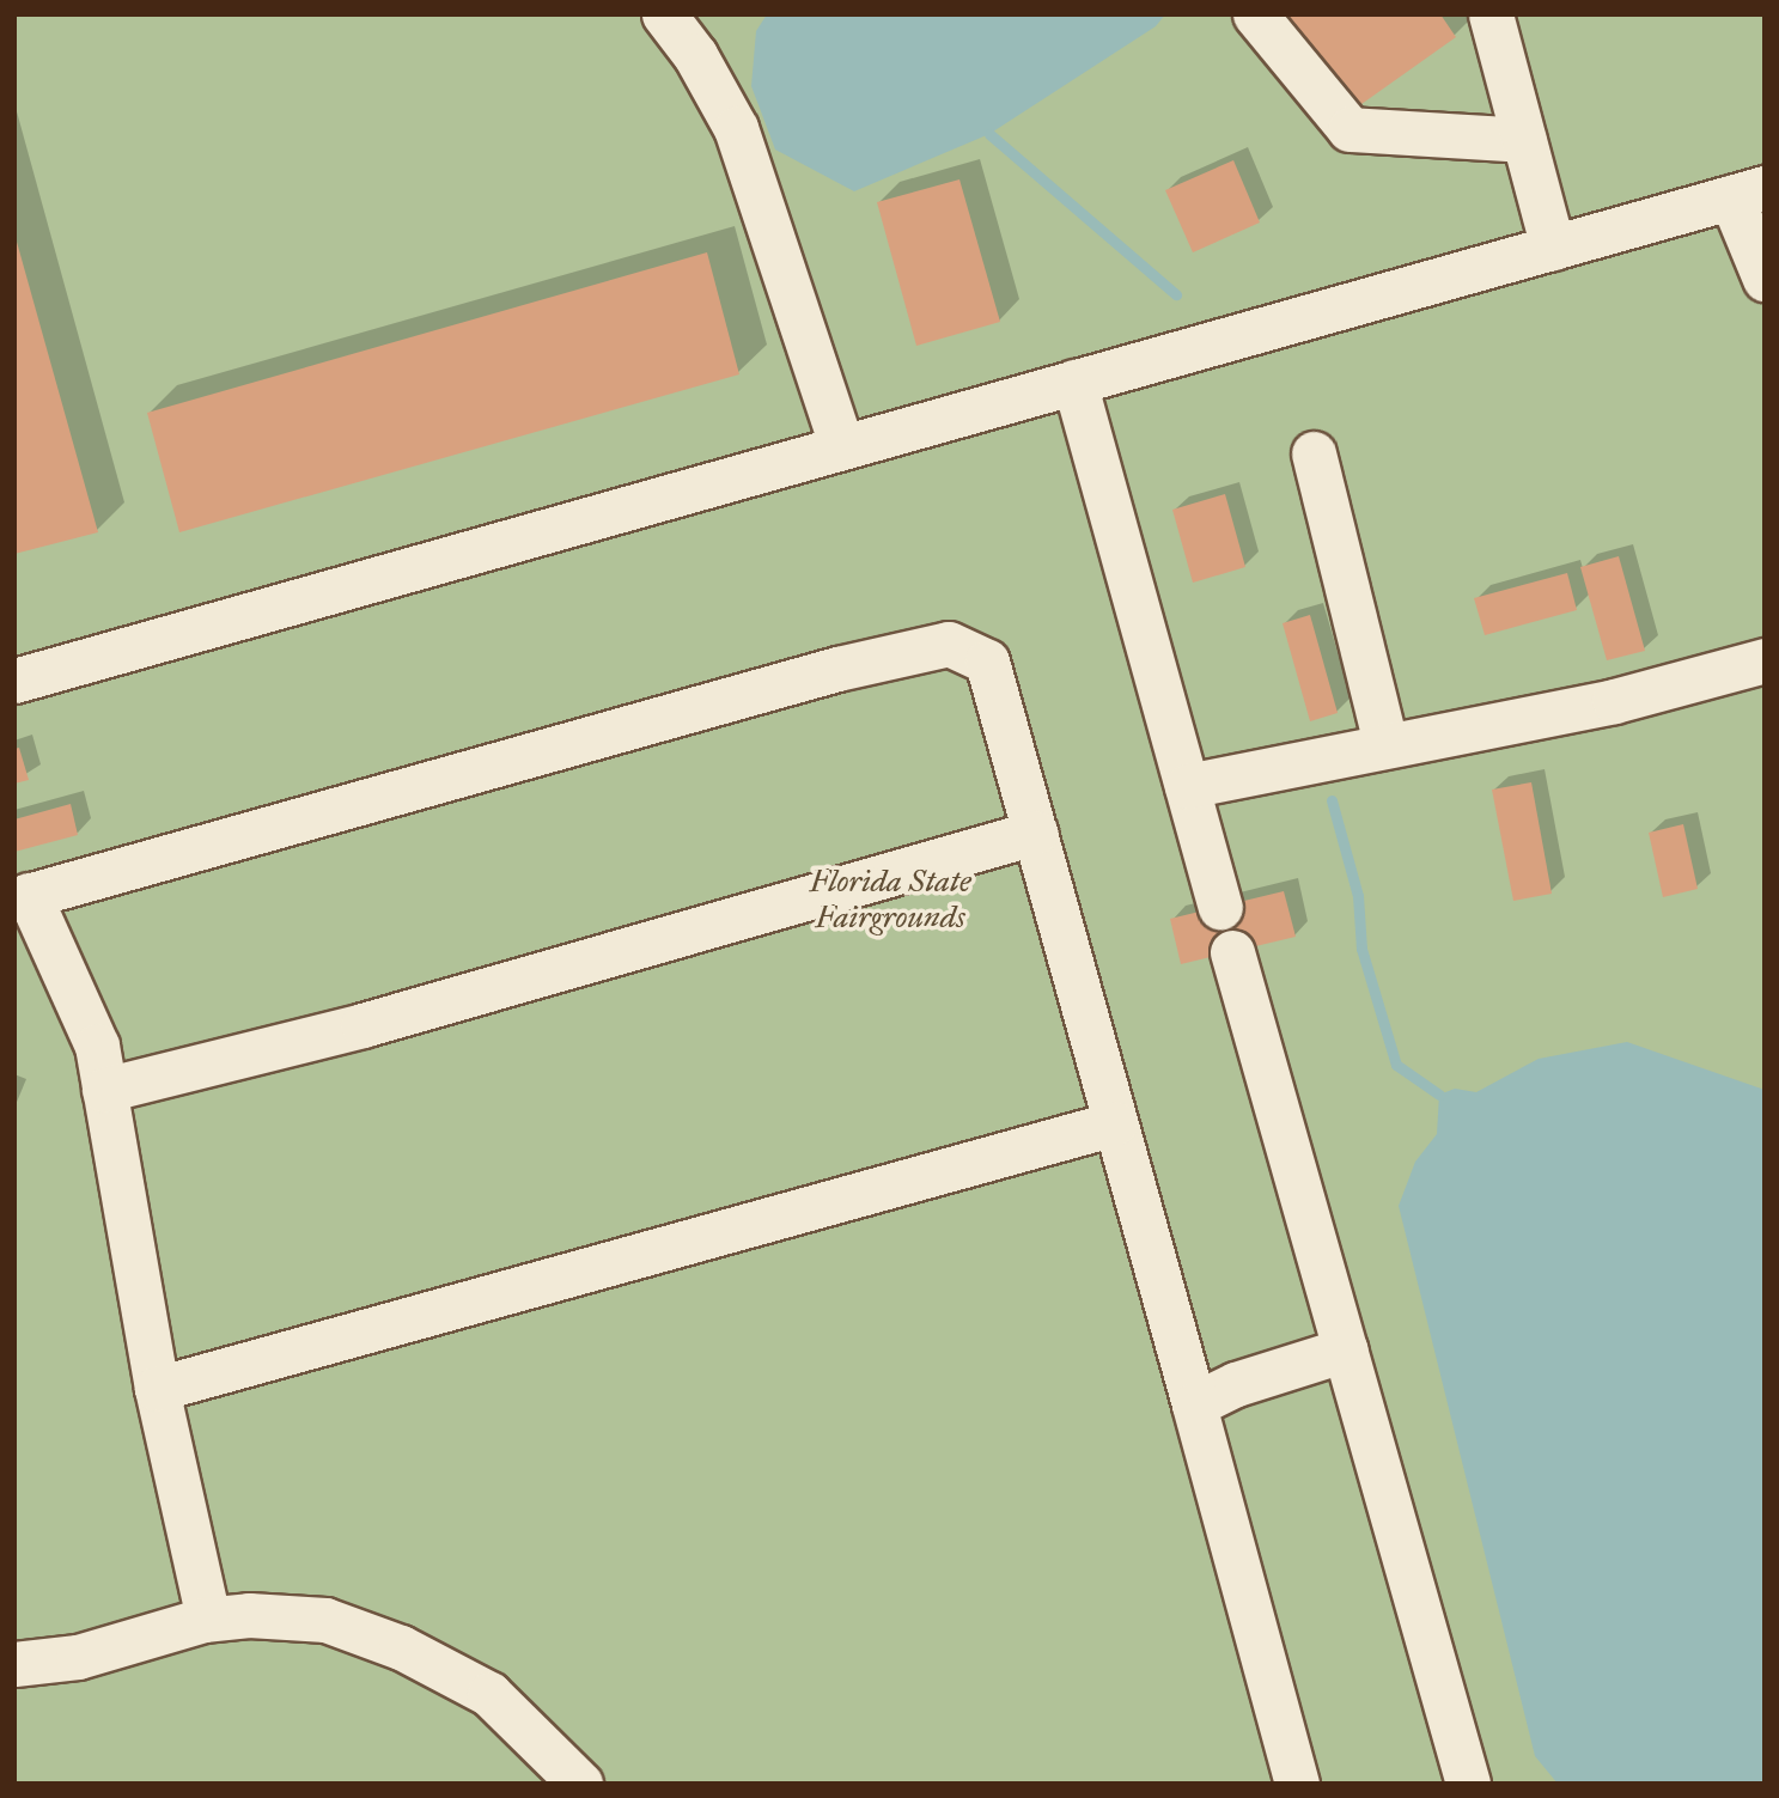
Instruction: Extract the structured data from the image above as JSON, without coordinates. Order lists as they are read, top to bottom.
{
  "parks": ["Florida State Fairgrounds"]
}
